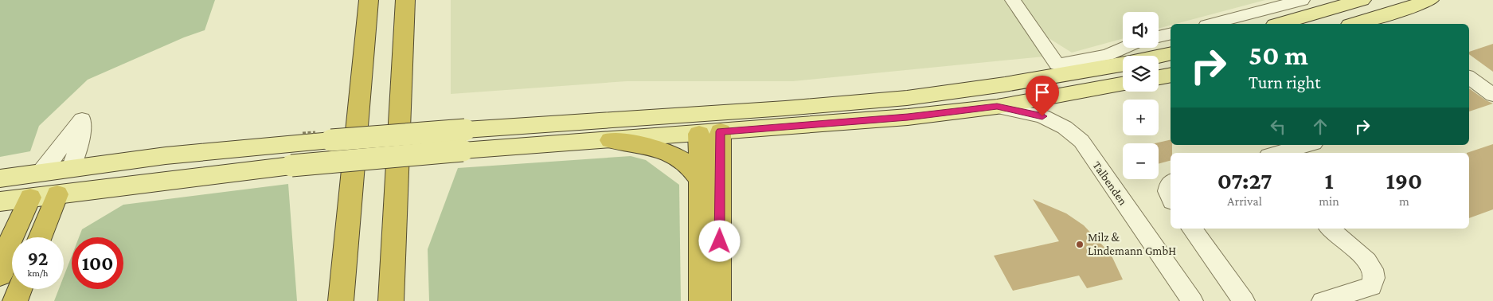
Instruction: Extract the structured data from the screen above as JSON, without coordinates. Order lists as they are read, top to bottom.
{
  "streets": {
    "street": ["Talbenden"]
  },
  "places": ["Milz & Lindemann GmbH"],
  "page": {
    "map_buttons": ["+", "−"],
    "turn": ["50 m", "Turn right"],
    "eta": [
      "07:27",
      "Arrival",
      "1",
      "min",
      "190",
      "m"
    ],
    "speed": "92 km/h",
    "limit": "100"
  }
}
